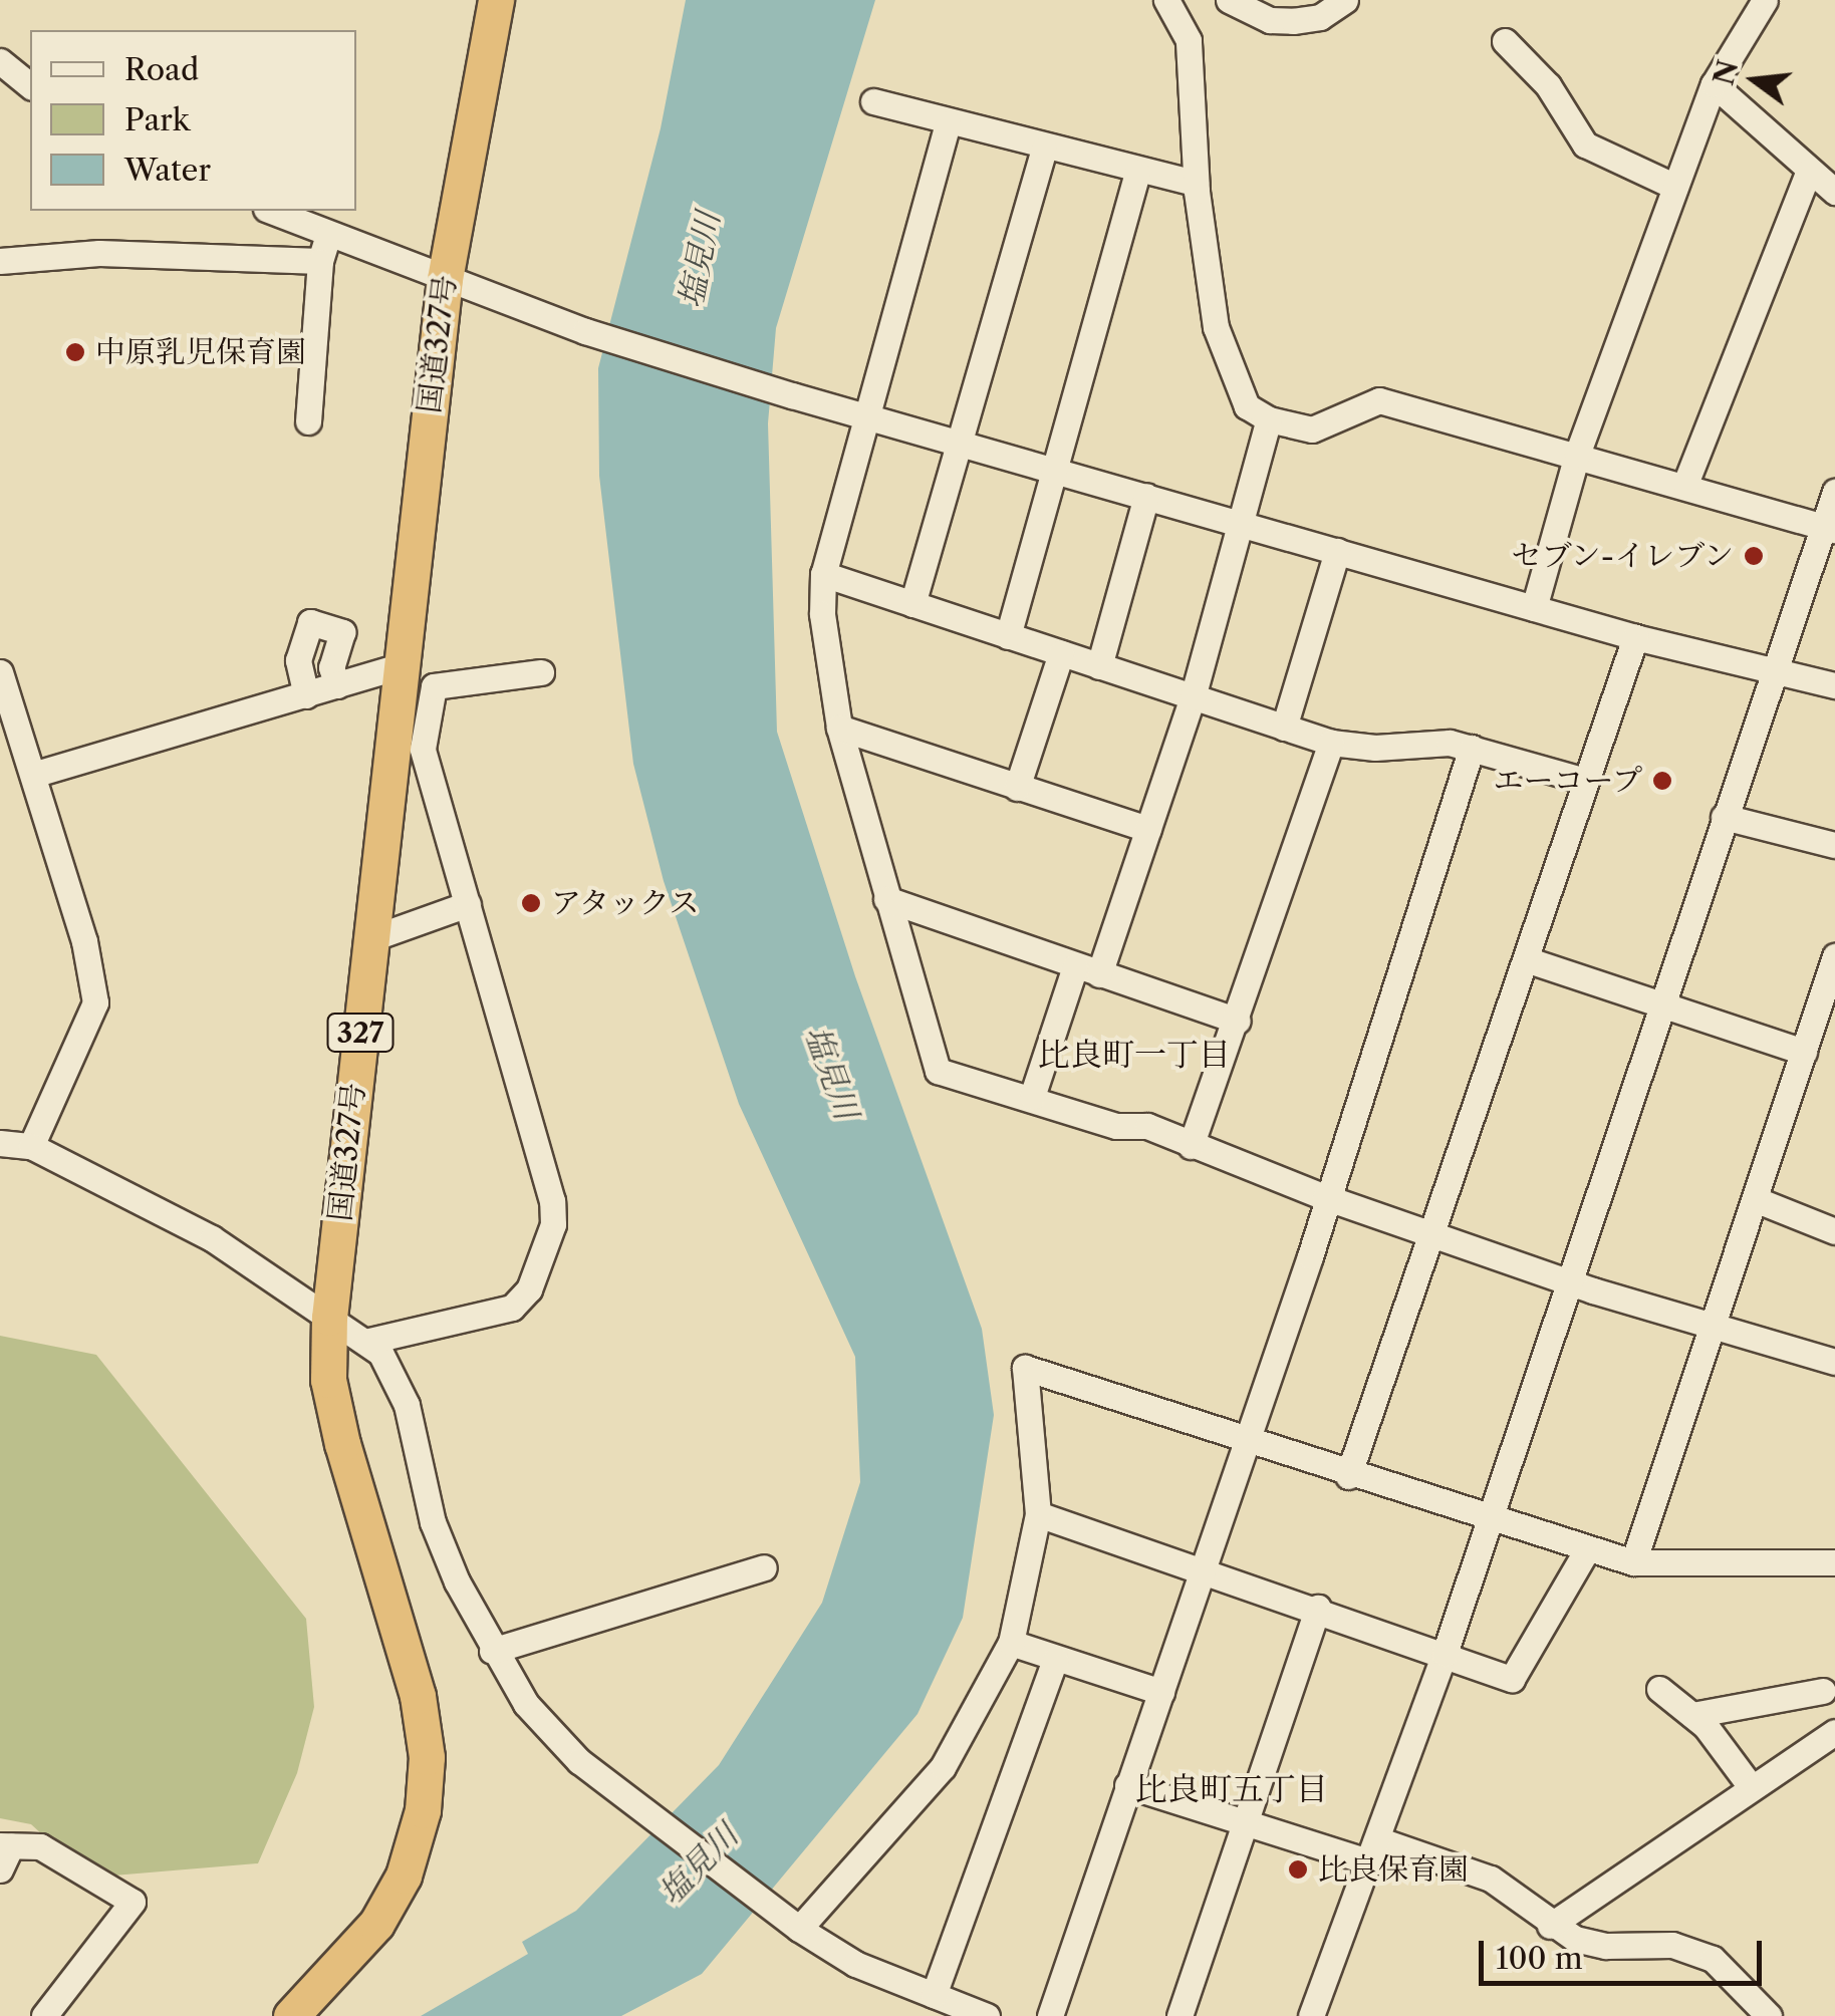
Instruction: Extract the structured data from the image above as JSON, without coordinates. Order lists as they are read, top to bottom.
{
  "streets": {
    "highway": ["国道327号", "327"]
  },
  "districts": ["比良町一丁目", "比良町五丁目"],
  "water": ["塩見川"],
  "places": [
    "中原乳児保育園",
    "セブン-イレブン",
    "エーコープ",
    "アタックス",
    "比良保育園"
  ],
  "legend": ["Road", "Park", "Water"],
  "scale_bar": "100 m",
  "north": "left"
}
